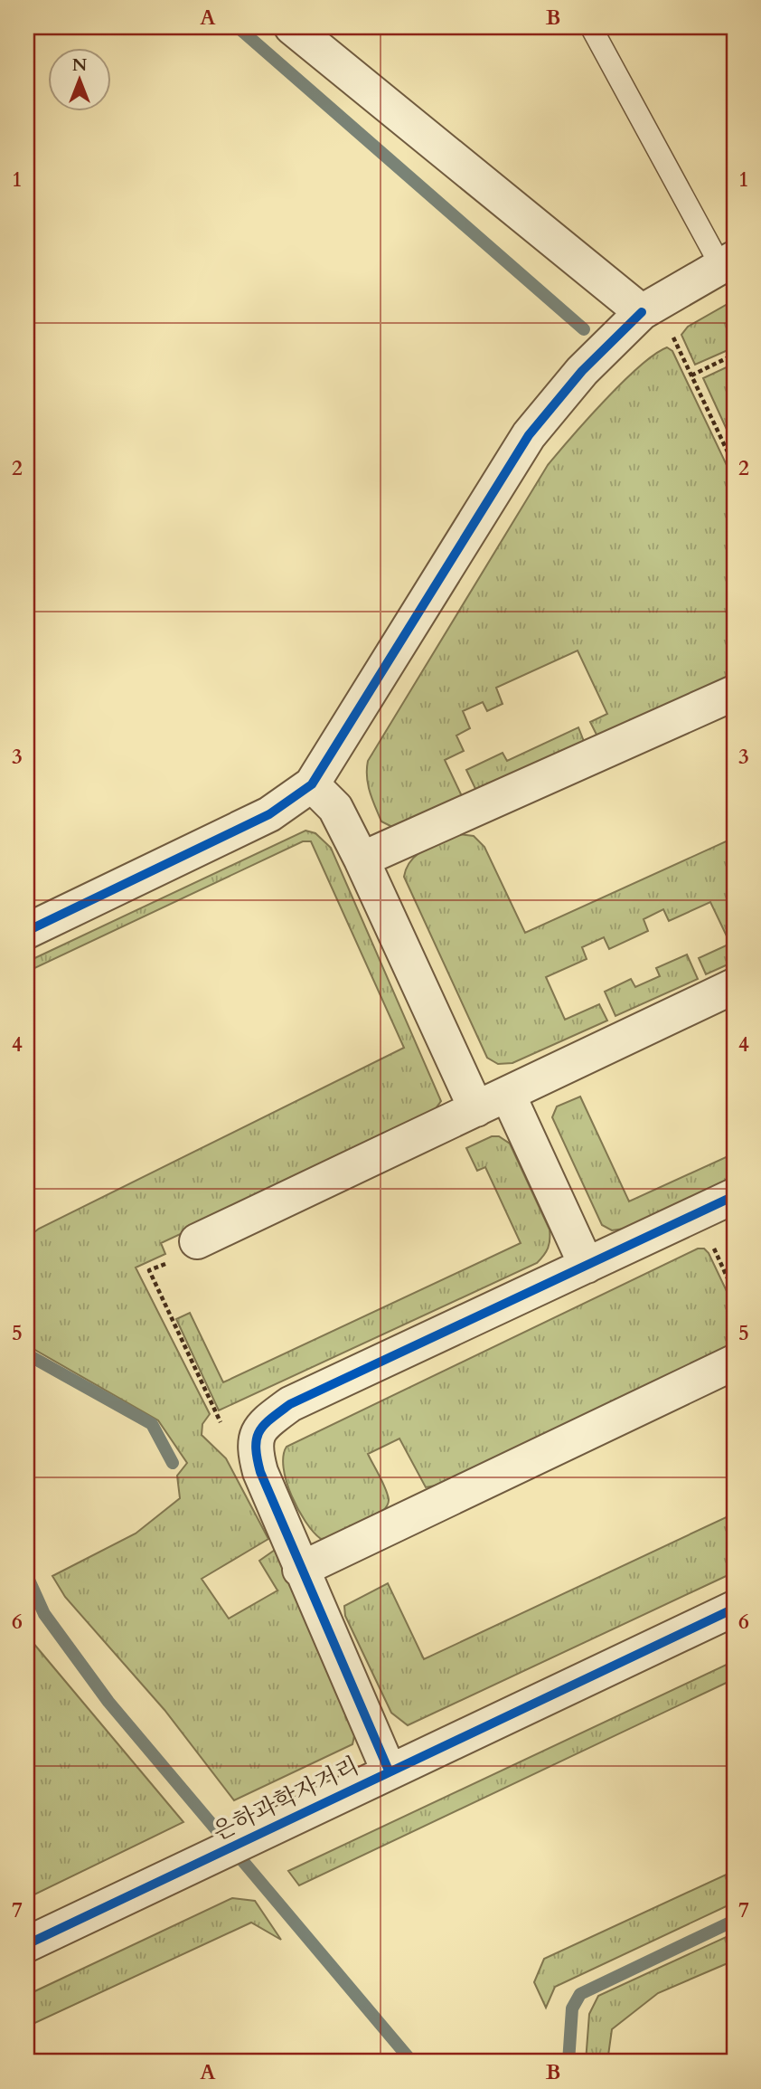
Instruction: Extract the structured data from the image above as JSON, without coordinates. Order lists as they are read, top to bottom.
{
  "streets": {
    "street": ["은하과학자거리"]
  },
  "north": "top",
  "grid": {
    "columns": ["A", "B"],
    "rows": [
      "1",
      "2",
      "3",
      "4",
      "5",
      "6",
      "7"
    ]
  }
}
